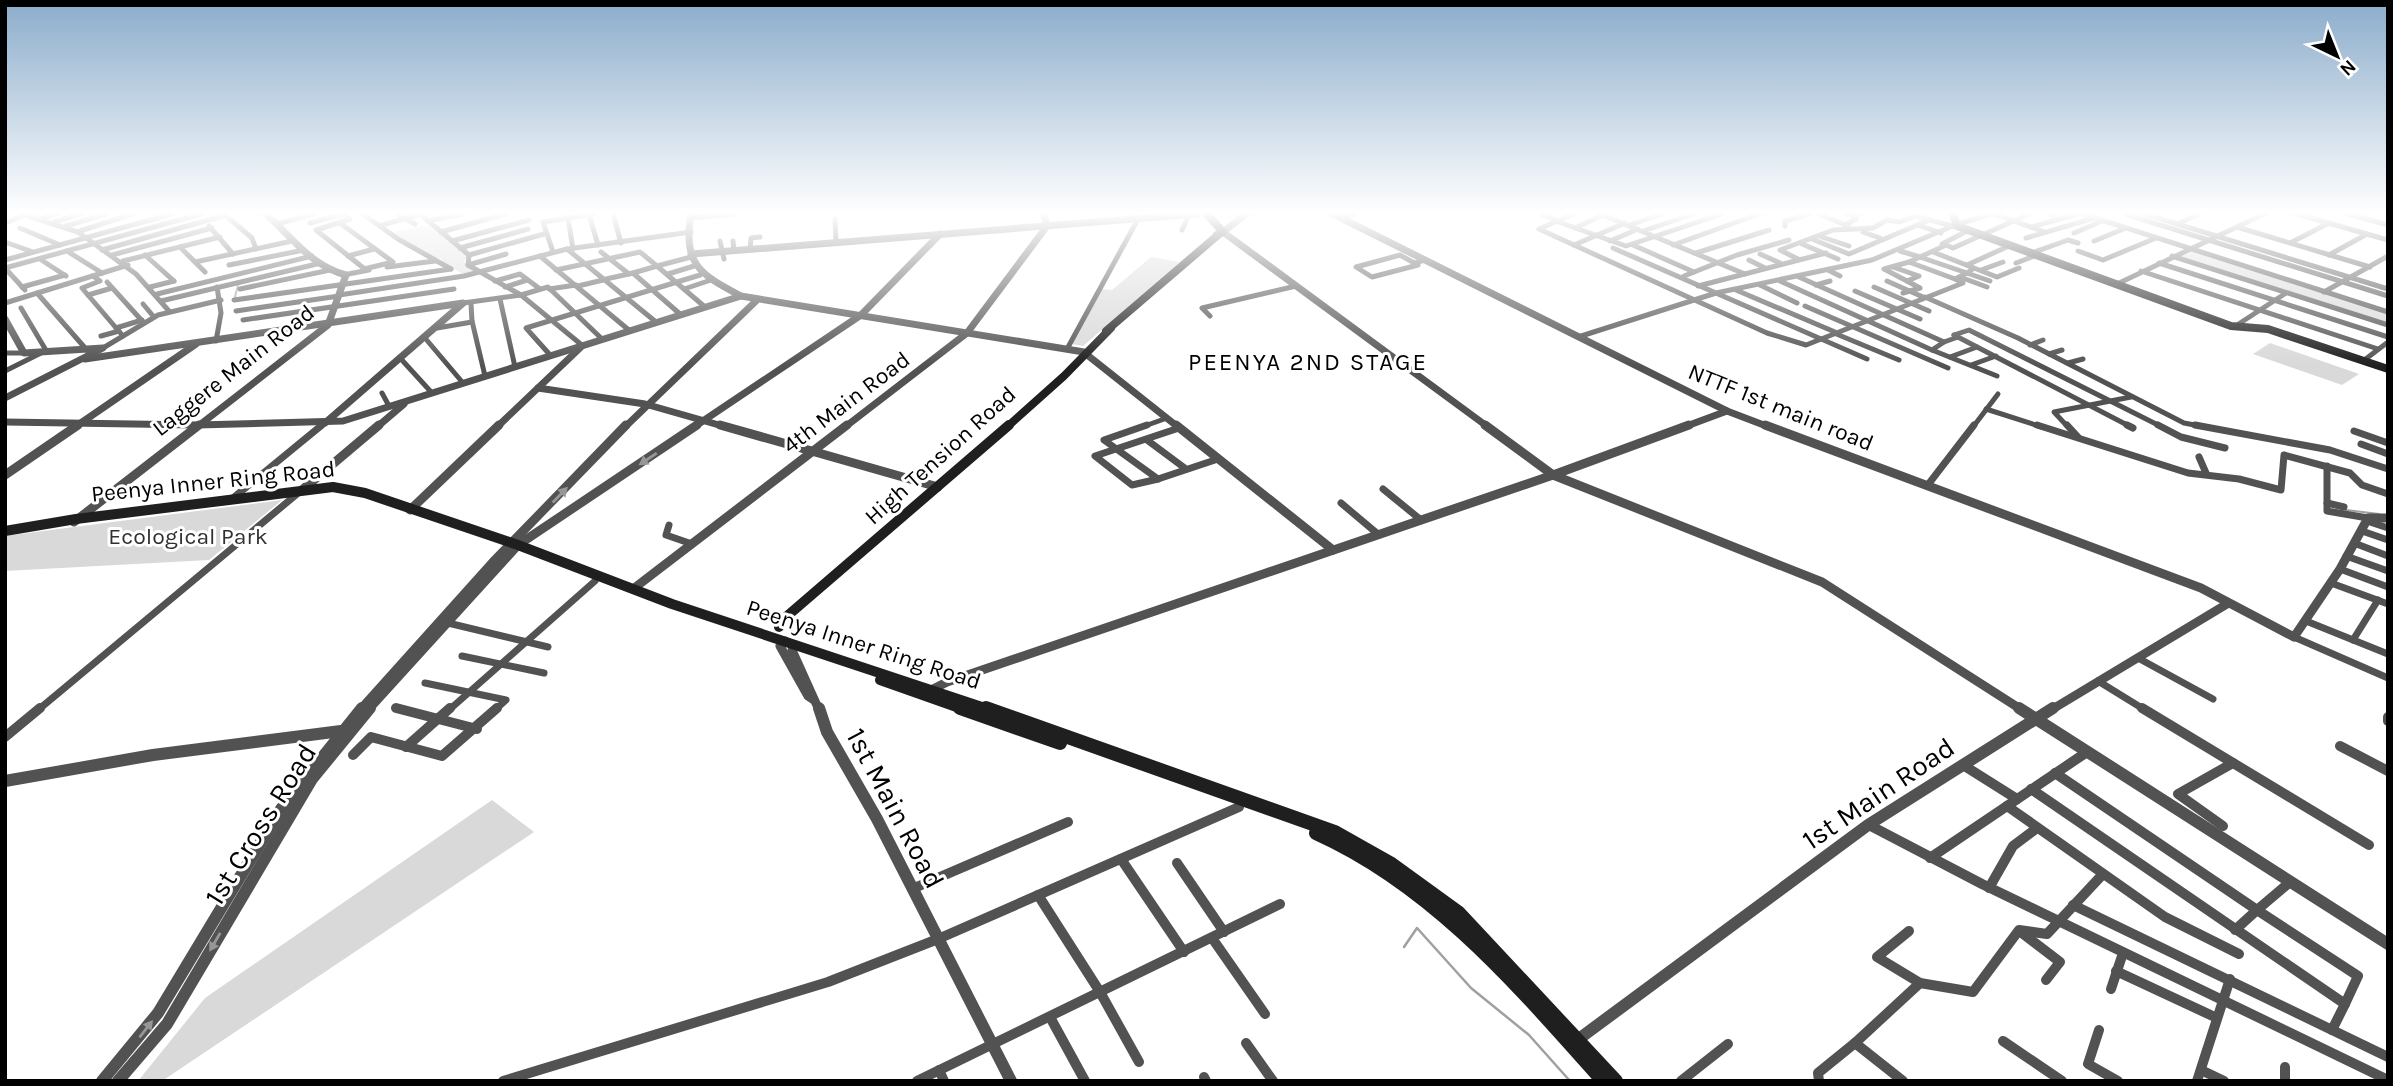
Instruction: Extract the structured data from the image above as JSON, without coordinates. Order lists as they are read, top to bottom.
{
  "streets": {
    "main road": ["High Tension Road", "Peenya Inner Ring Road"],
    "street": [
      "Laggere Main Road",
      "4th Main Road",
      "NTTF 1st main road",
      "1st Main Road",
      "1st Cross Road"
    ]
  },
  "crossings": [
    ["Laggere Main Road", "Peenya Inner Ring Road"],
    ["4th Main Road", "Peenya Inner Ring Road"],
    ["NTTF 1st main road", "1st Main Road"],
    ["High Tension Road", "Peenya Inner Ring Road"],
    ["Peenya Inner Ring Road", "1st Main Road"],
    ["Peenya Inner Ring Road", "1st Cross Road"]
  ],
  "districts": ["PEENYA 2ND STAGE"],
  "parks": ["Ecological Park"],
  "north": "bottom right"
}
